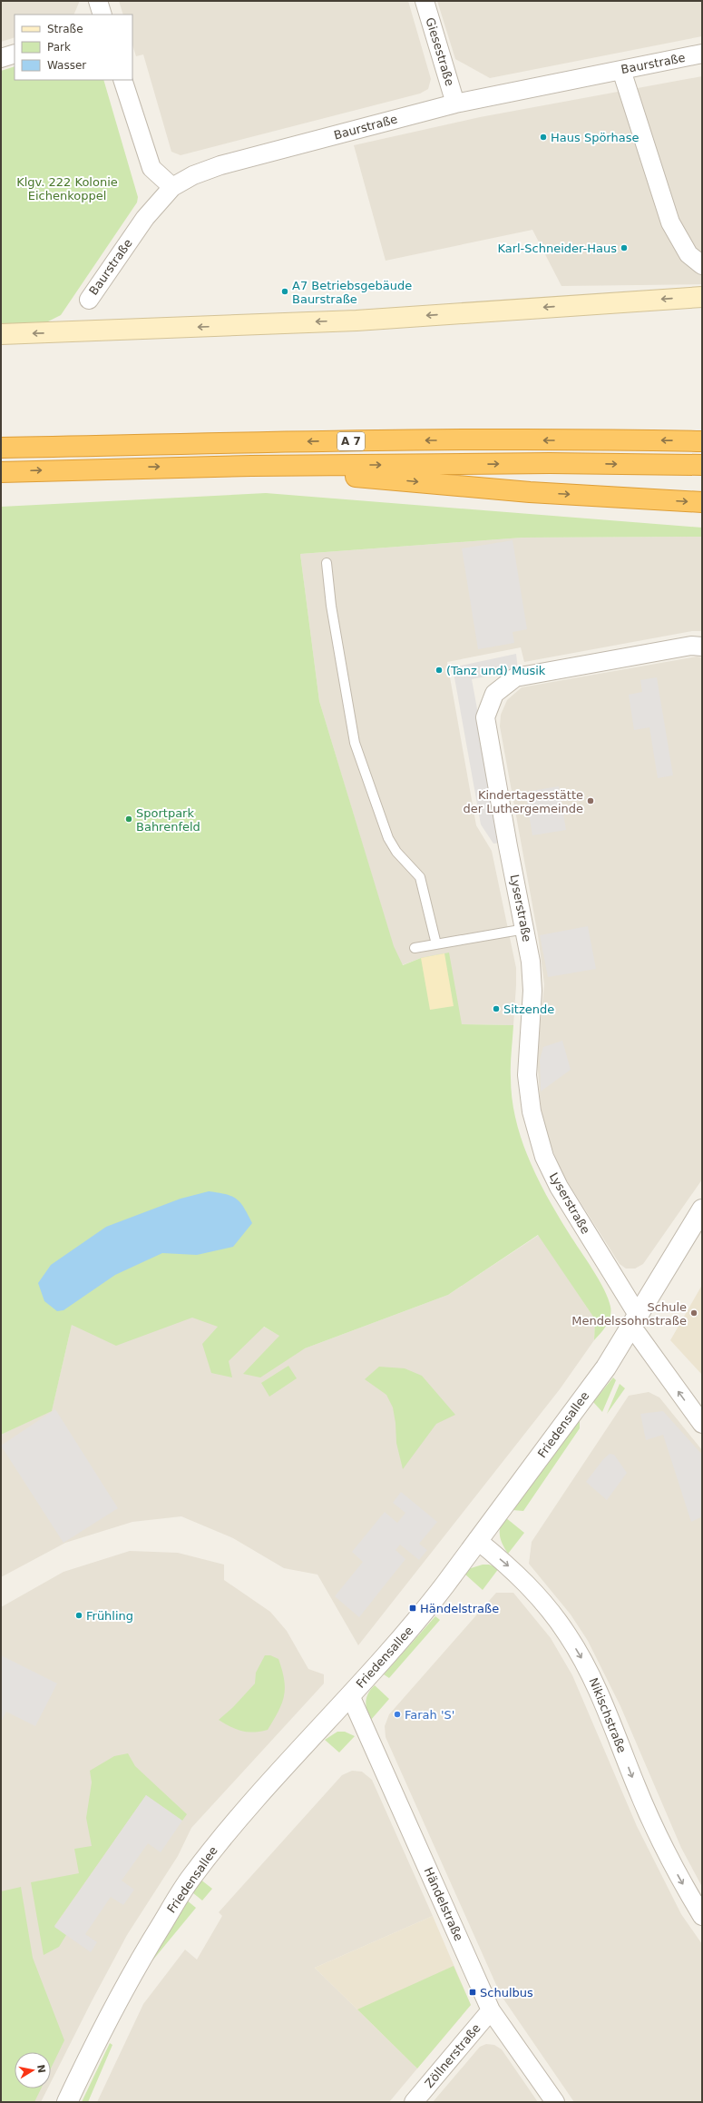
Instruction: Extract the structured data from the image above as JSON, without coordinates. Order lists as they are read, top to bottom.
{
  "streets": {
    "highway": ["A 7"],
    "street": [
      "Giesestraße",
      "Baurstraße",
      "Lyserstraße",
      "Friedensallee",
      "Nikischstraße",
      "Händelstraße",
      "Zöllnerstraße"
    ]
  },
  "crossings": [
    ["Giesestraße", "Baurstraße"],
    ["Lyserstraße", "Friedensallee"],
    ["Friedensallee", "Nikischstraße"],
    ["Friedensallee", "Händelstraße"],
    ["Händelstraße", "Zöllnerstraße"]
  ],
  "one_way": ["Nikischstraße"],
  "parks": ["Klgv. 222 Kolonie Eichenkoppel"],
  "places": {
    "other": [
      "Haus Spörhase",
      "Karl-Schneider-Haus",
      "A7 Betriebsgebäude Baurstraße",
      "(Tanz und) Musik",
      "Kindertagesstätte der Luthergemeinde",
      "Sportpark Bahrenfeld",
      "Sitzende",
      "Schule Mendelssohnstraße",
      "Frühling",
      "Farah 'S'"
    ],
    "transit": ["Händelstraße", "Schulbus"]
  },
  "legend": ["Straße", "Park", "Wasser"],
  "north": "right"
}
